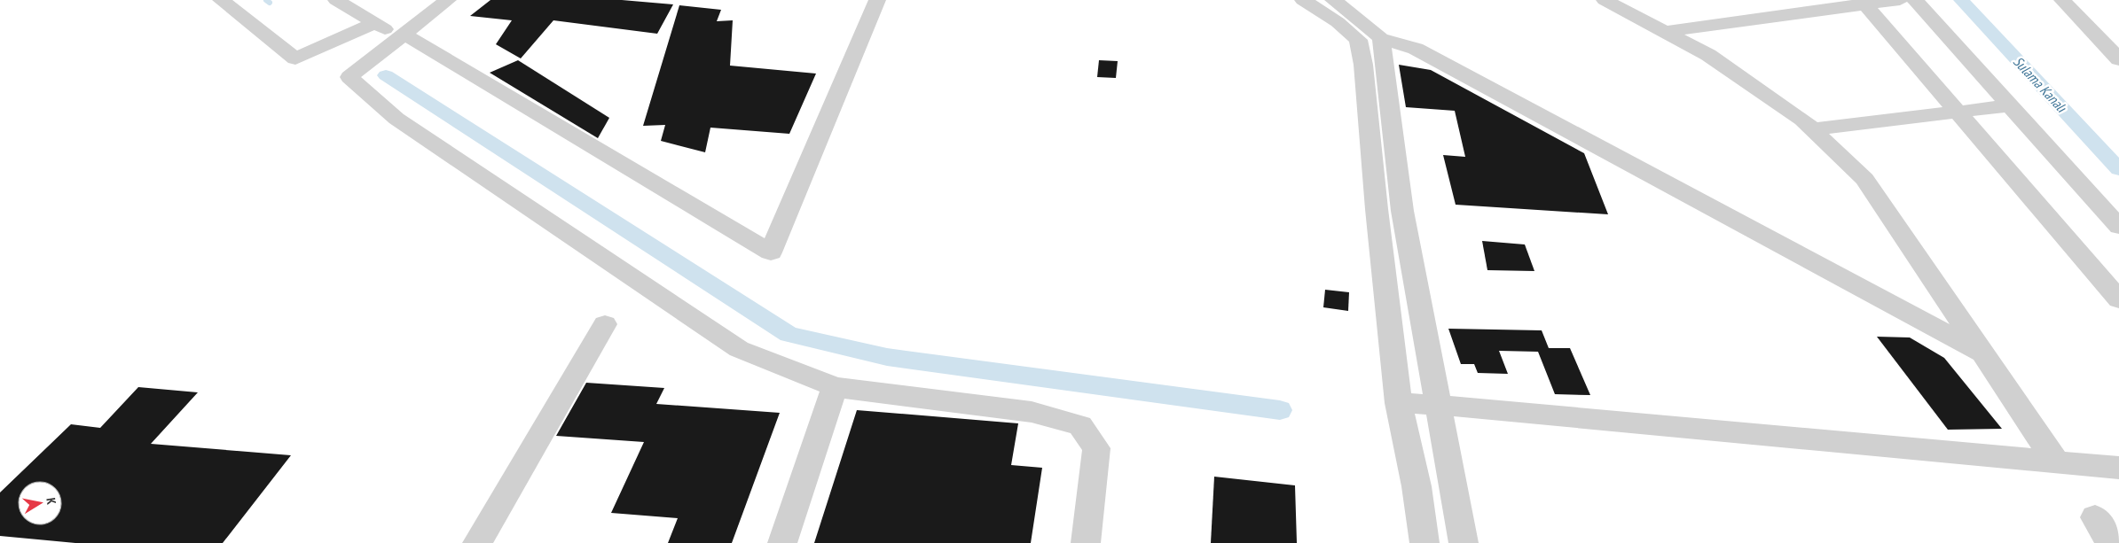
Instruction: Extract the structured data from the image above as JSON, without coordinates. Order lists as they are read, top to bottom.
{
  "water": ["Sulama Kanalı"],
  "north": "right"
}
